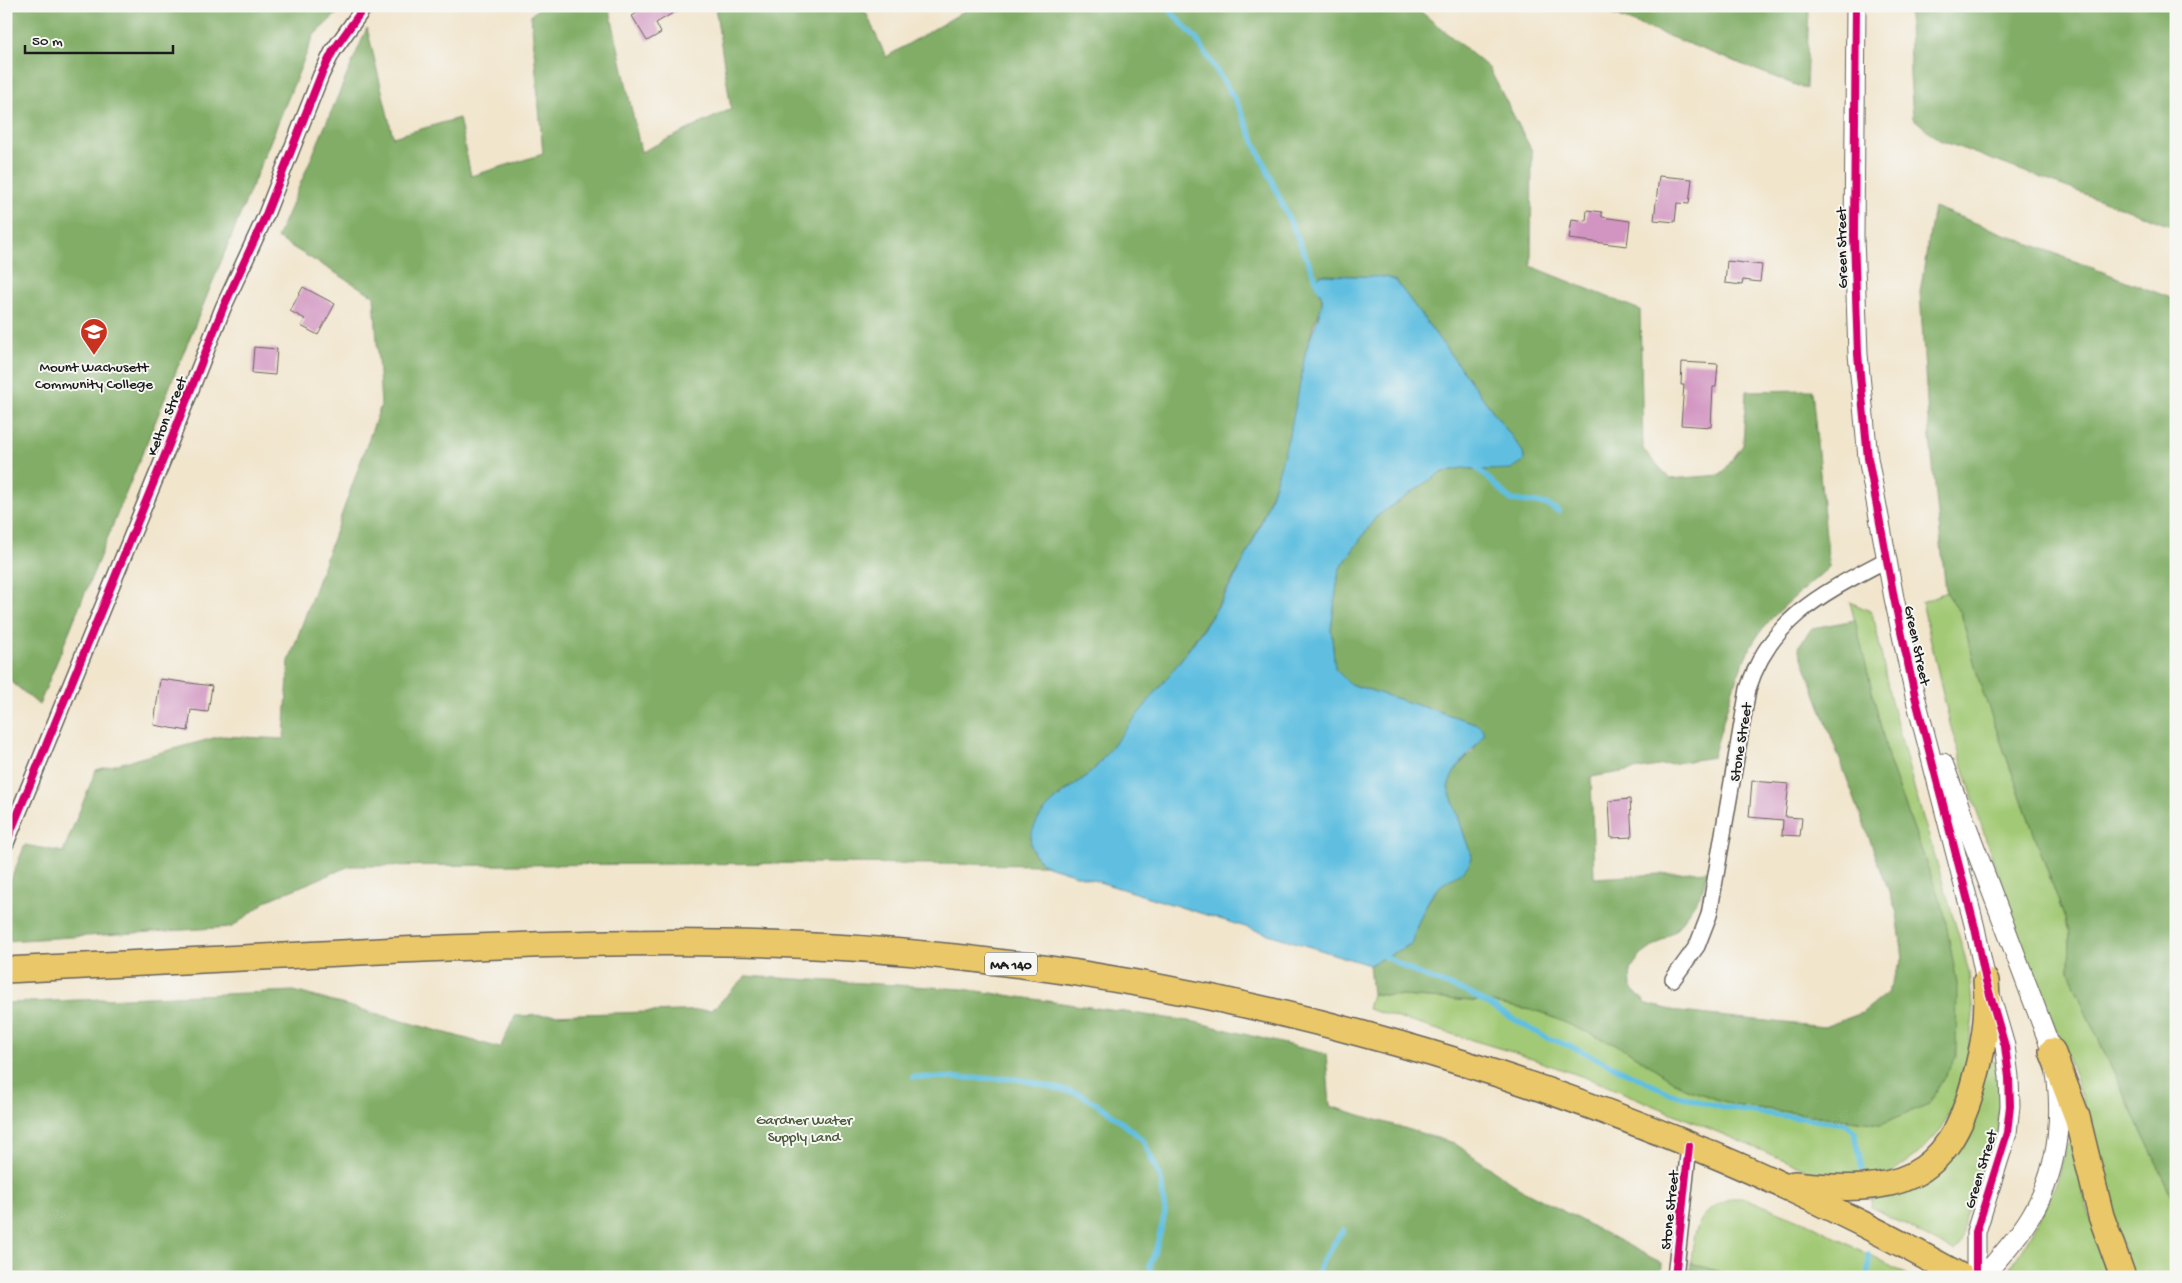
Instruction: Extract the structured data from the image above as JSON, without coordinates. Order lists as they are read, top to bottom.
{
  "streets": {
    "highway": ["MA 140"],
    "street": ["Green Street", "Kelton Street", "Stone Street"]
  },
  "crossings": [
    ["Green Street", "Stone Street"],
    ["Stone Street", "MA 140"]
  ],
  "parks": ["Gardner Water Supply Land"],
  "places": {
    "school or university": ["Mount Wachusett Community College"]
  },
  "scale_bar": "50 m"
}
